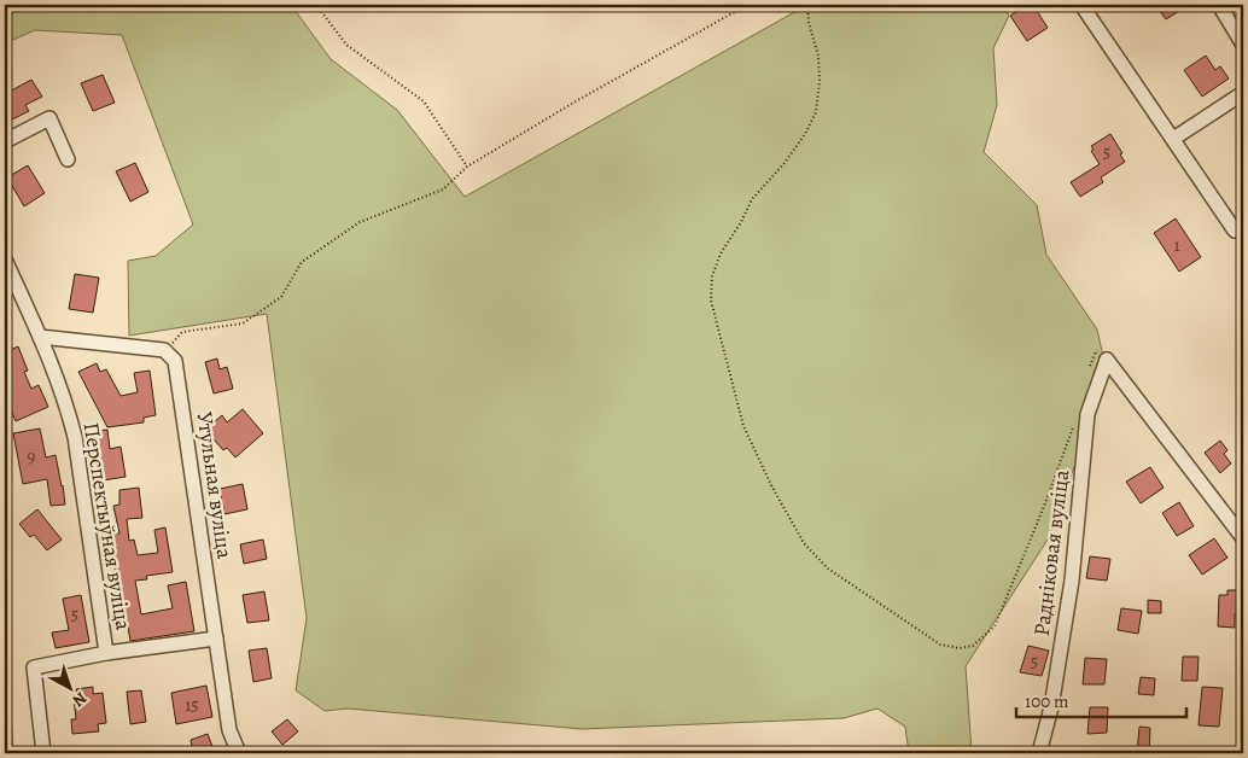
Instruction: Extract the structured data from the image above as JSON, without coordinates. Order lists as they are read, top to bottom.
{
  "streets": {
    "street": ["Утульная вуліца", "Перспектыўная вуліца", "Радніковая вуліца"]
  },
  "house_numbers": [
    "5",
    "1",
    "9",
    "5",
    "5",
    "15"
  ],
  "scale_bar": "100 m",
  "north": "bottom right"
}
